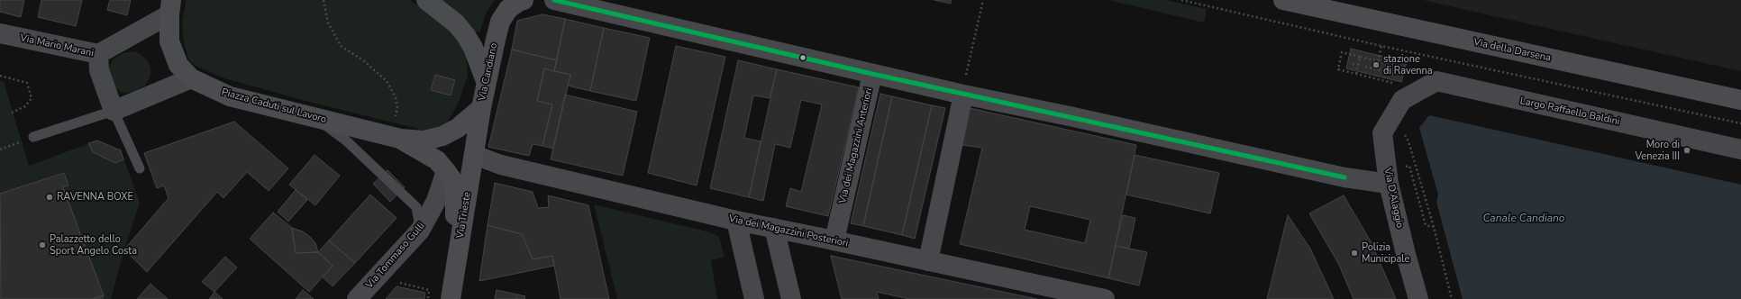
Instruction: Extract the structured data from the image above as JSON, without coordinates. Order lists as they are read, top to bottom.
{
  "streets": {
    "street": [
      "Via Mario Marani",
      "Via della Darsena",
      "Via Candiano",
      "Piazza Caduti sul Lavoro",
      "Largo Raffaello Baldini",
      "Via dei Magazzini Anteriori",
      "Via D'Alaggio",
      "Via Trieste",
      "Via dei Magazzini Posteriori",
      "Via Tommaso Gulli"
    ]
  },
  "crossings": [
    ["Via Mario Marani", "Piazza Caduti sul Lavoro"],
    ["Via Candiano", "Piazza Caduti sul Lavoro"],
    ["Via Candiano", "Via Trieste"],
    ["Via Candiano", "Via dei Magazzini Posteriori"],
    ["Piazza Caduti sul Lavoro", "Via Trieste"],
    ["Piazza Caduti sul Lavoro", "Via Tommaso Gulli"],
    ["Largo Raffaello Baldini", "Via D'Alaggio"],
    ["Via dei Magazzini Anteriori", "Via D'Alaggio"],
    ["Via dei Magazzini Anteriori", "Via dei Magazzini Posteriori"],
    ["Via Trieste", "Via dei Magazzini Posteriori"],
    ["Via Trieste", "Via Tommaso Gulli"]
  ],
  "water": ["Canale Candiano"],
  "places": [
    "stazione di Ravenna",
    "Moro di Venezia III",
    "RAVENNA BOXE",
    "Palazzetto dello Sport Angelo Costa",
    "Polizia Municipale"
  ]
}
